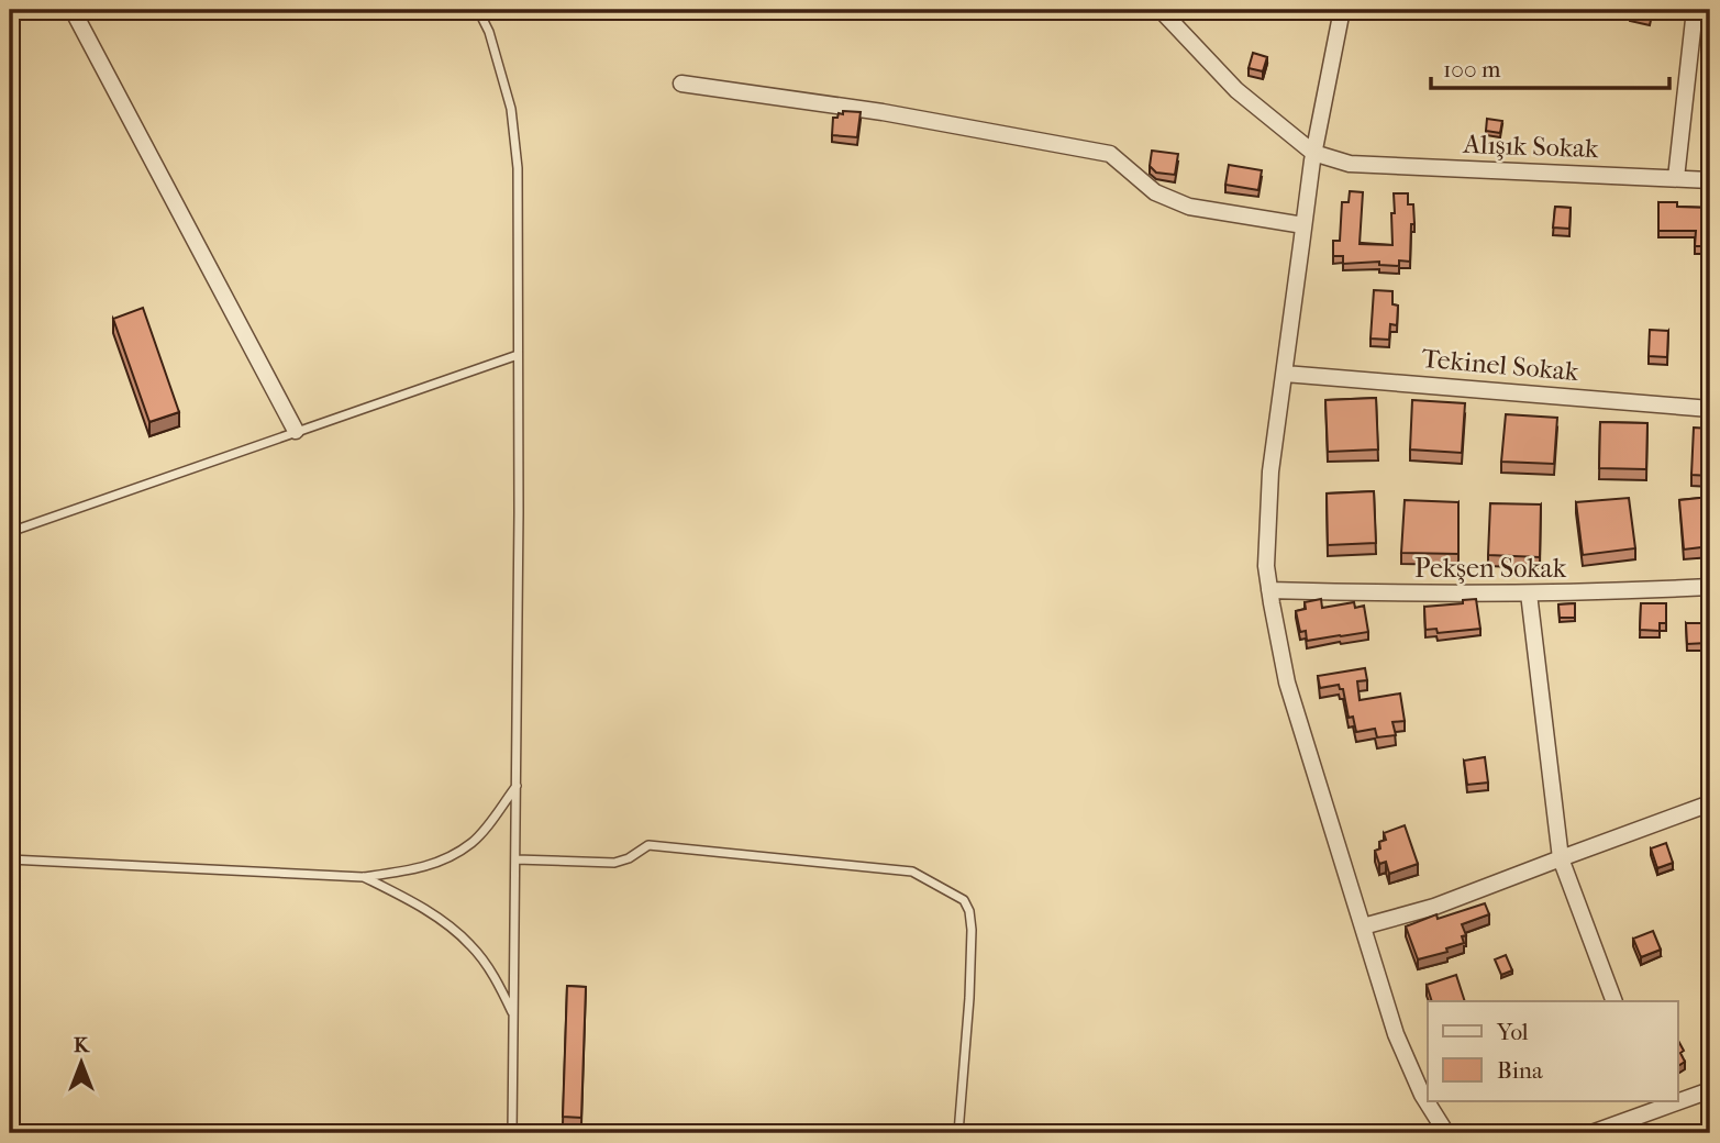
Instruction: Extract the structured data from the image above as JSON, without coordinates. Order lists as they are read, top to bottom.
{
  "streets": {
    "street": ["Alışık Sokak", "Tekinel Sokak", "Pekşen Sokak"]
  },
  "legend": ["Yol", "Bina"],
  "scale_bar": "100 m",
  "north": "top"
}
